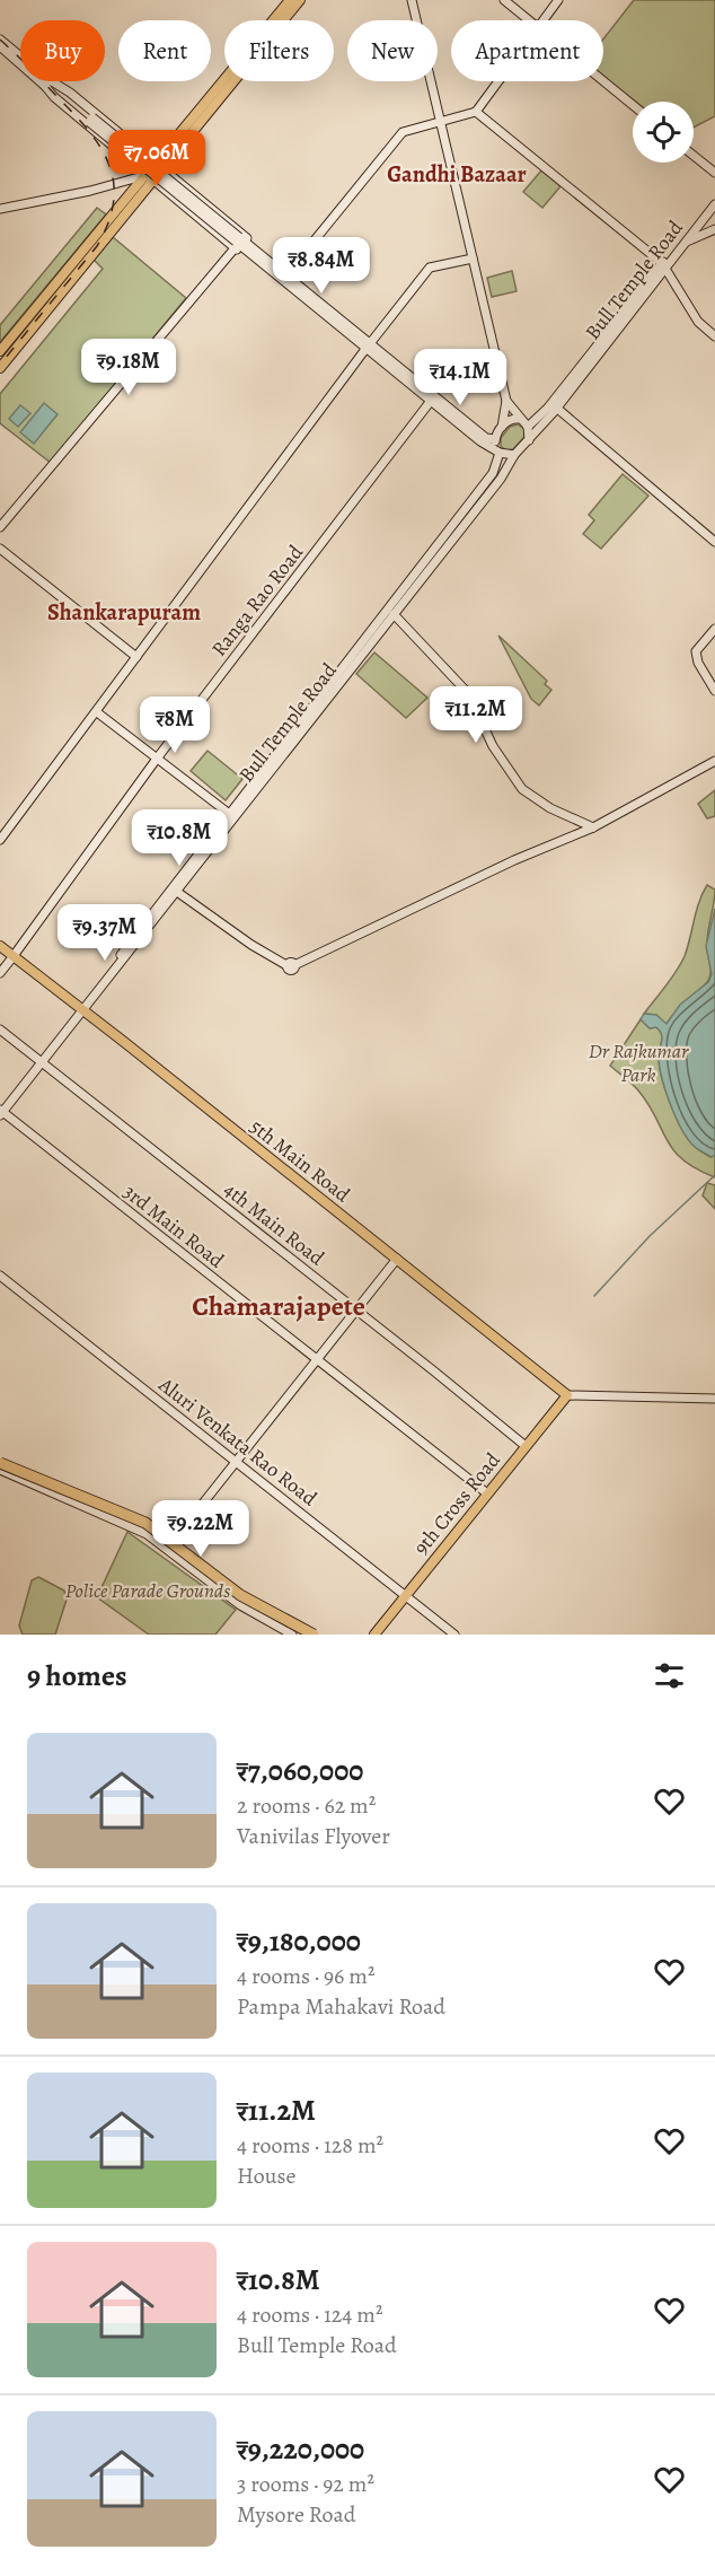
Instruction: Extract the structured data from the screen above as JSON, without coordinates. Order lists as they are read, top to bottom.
{
  "streets": {
    "main road": ["5th Main Road", "9th Cross Road"],
    "street": [
      "Bull Temple Road",
      "Ranga Rao Road",
      "4th Main Road",
      "3rd Main Road",
      "Aluri Venkata Rao Road"
    ]
  },
  "crossings": [
    ["Bull Temple Road", "5th Main Road"],
    ["Ranga Rao Road", "5th Main Road"],
    ["5th Main Road", "9th Cross Road"],
    ["4th Main Road", "9th Cross Road"],
    ["3rd Main Road", "9th Cross Road"],
    ["Aluri Venkata Rao Road", "9th Cross Road"]
  ],
  "districts": ["Gandhi Bazaar", "Shankarapuram", "Chamarajapete"],
  "parks": ["Dr Rajkumar Park", "Police Parade Grounds"],
  "page": {
    "chip": [
      "Buy",
      "Rent",
      "Filters",
      "New",
      "Apartment"
    ],
    "price": [
      "₹7.06M",
      "₹8.84M",
      "₹9.18M",
      "₹14.1M",
      "₹11.2M",
      "₹8M",
      "₹10.8M",
      "₹9.37M",
      "₹9.22M"
    ],
    "heading": "9 homes",
    "list": [
      {
        "name": "₹7,060,000",
        "note": "2 rooms · 62 m² · Vanivilas Flyover"
      },
      {
        "name": "₹9,180,000",
        "note": "4 rooms · 96 m² · Pampa Mahakavi Road"
      },
      {
        "name": "₹11.2M",
        "note": "4 rooms · 128 m² · House"
      },
      {
        "name": "₹10.8M",
        "note": "4 rooms · 124 m² · Bull Temple Road"
      },
      {
        "name": "₹9,220,000",
        "note": "3 rooms · 92 m² · Mysore Road"
      }
    ]
  }
}
